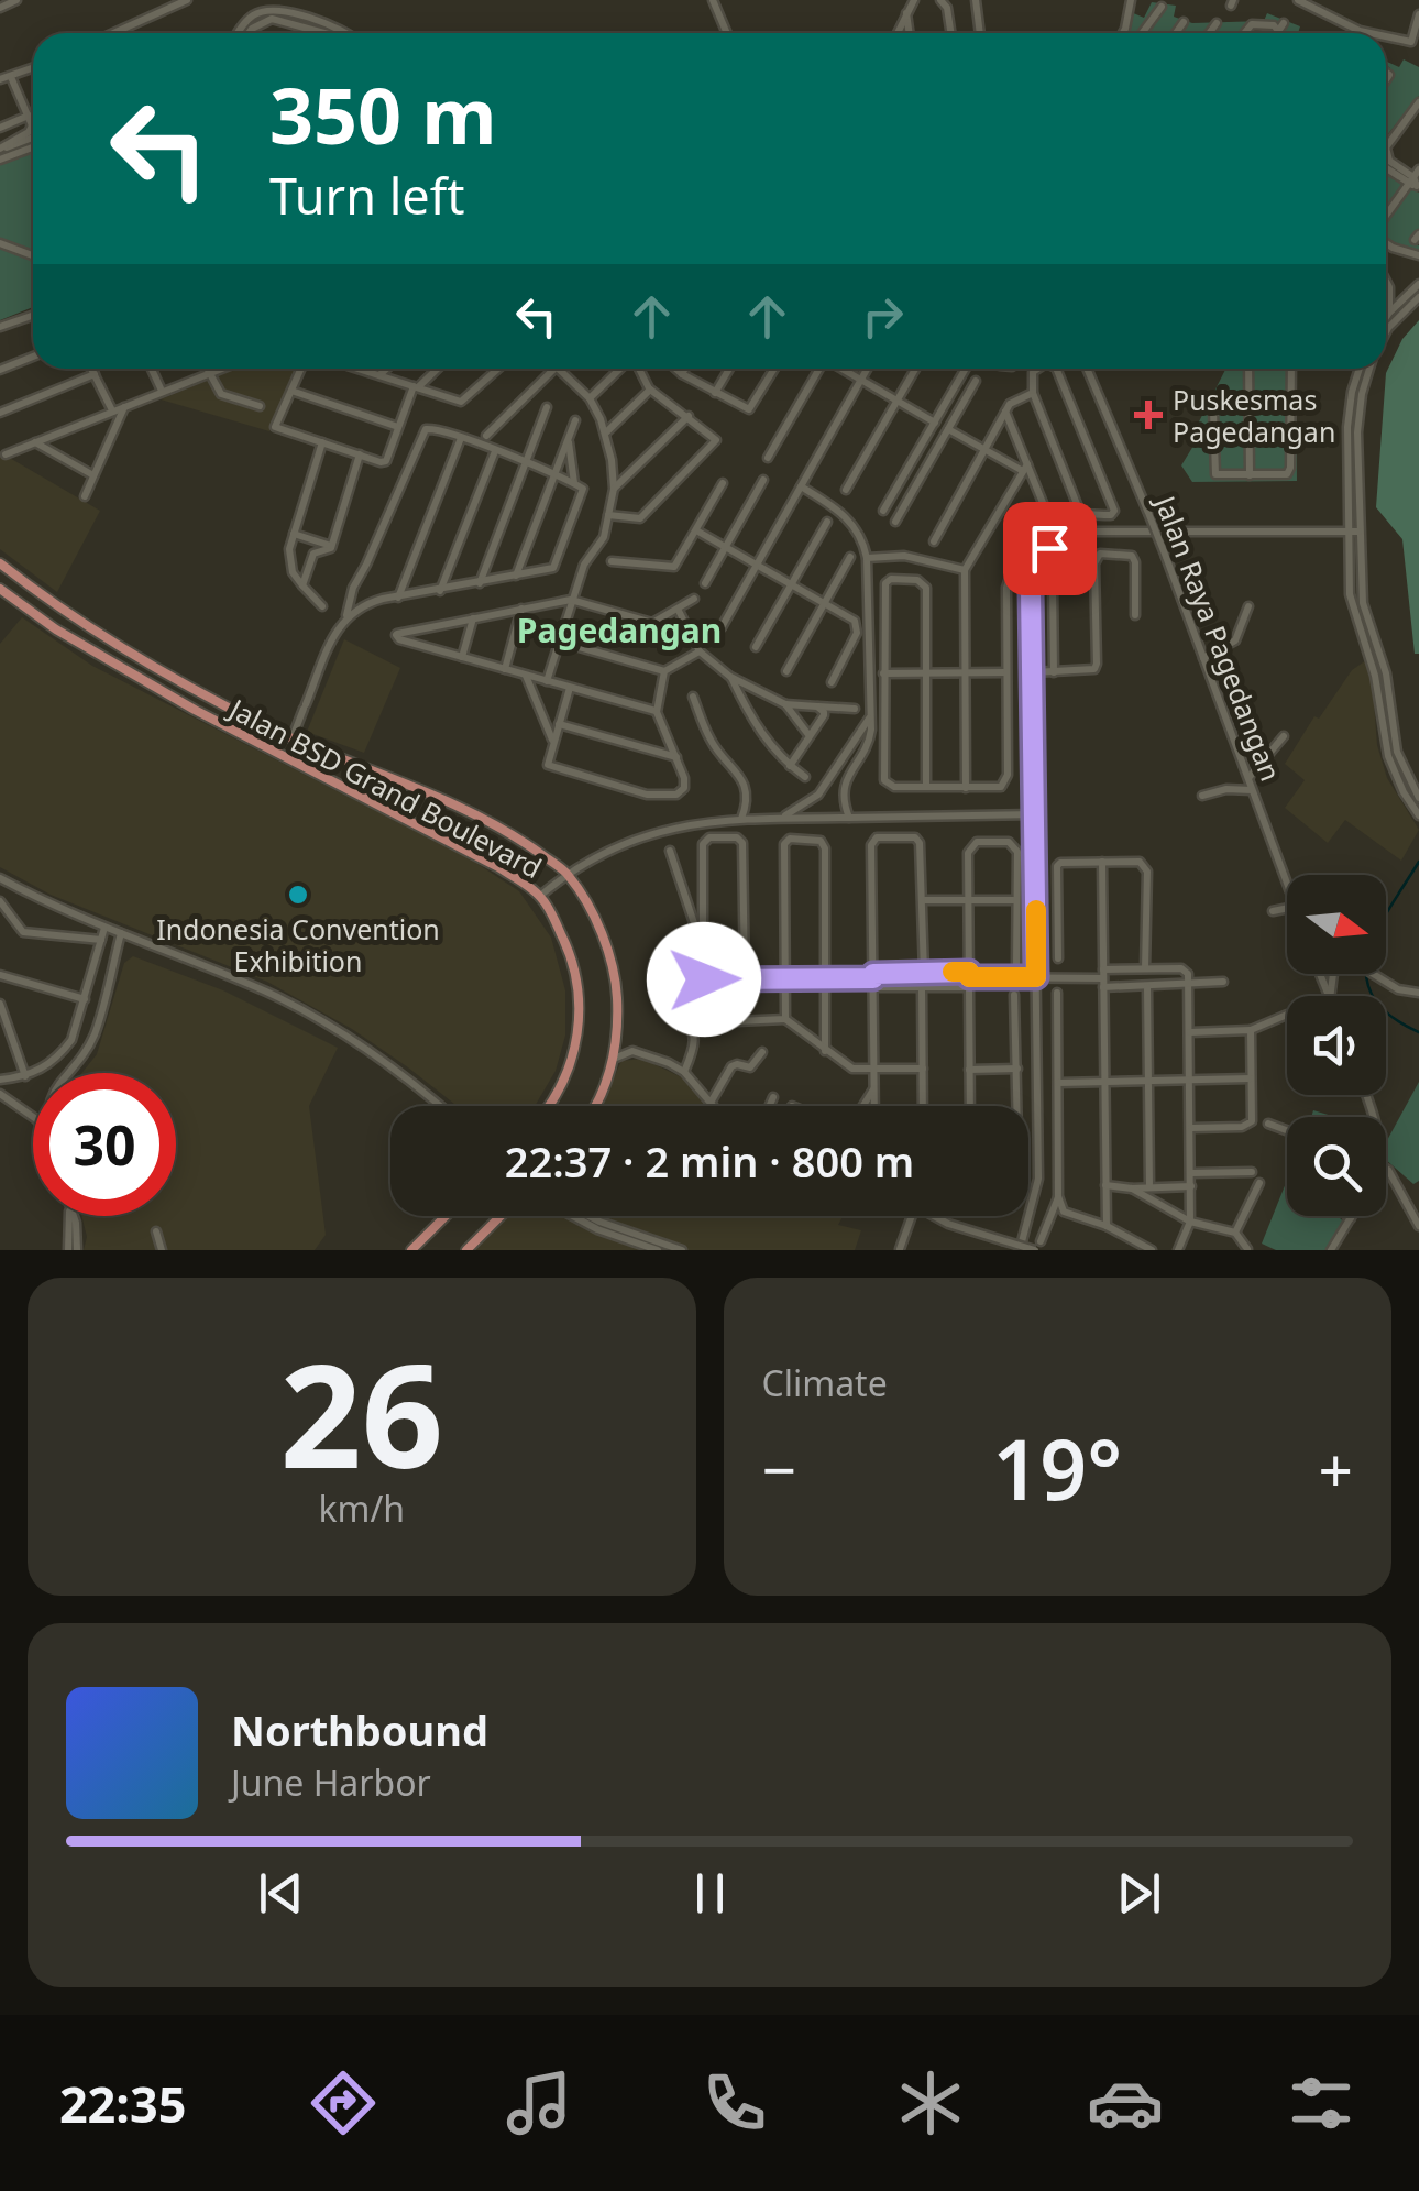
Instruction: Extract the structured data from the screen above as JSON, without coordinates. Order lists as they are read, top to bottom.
{
  "streets": {
    "main road": ["Jalan BSD Grand Boulevard"],
    "street": ["Jalan Raya Pagedangan"]
  },
  "districts": ["Pagedangan"],
  "places": {
    "health": ["Puskesmas Pagedangan"],
    "other": ["Indonesia Convention Exhibition"]
  },
  "north": "right",
  "page": {
    "turn": ["350 m", "Turn left"],
    "limit": "30",
    "trip": "22:37 · 2 min · 800 m",
    "tile": [
      ["26", "km/h"],
      "Climate"
    ],
    "heat": ["−", "19°", "+"],
    "song": ["Northbound", "June Harbor"],
    "tabs": "22:35"
  }
}
